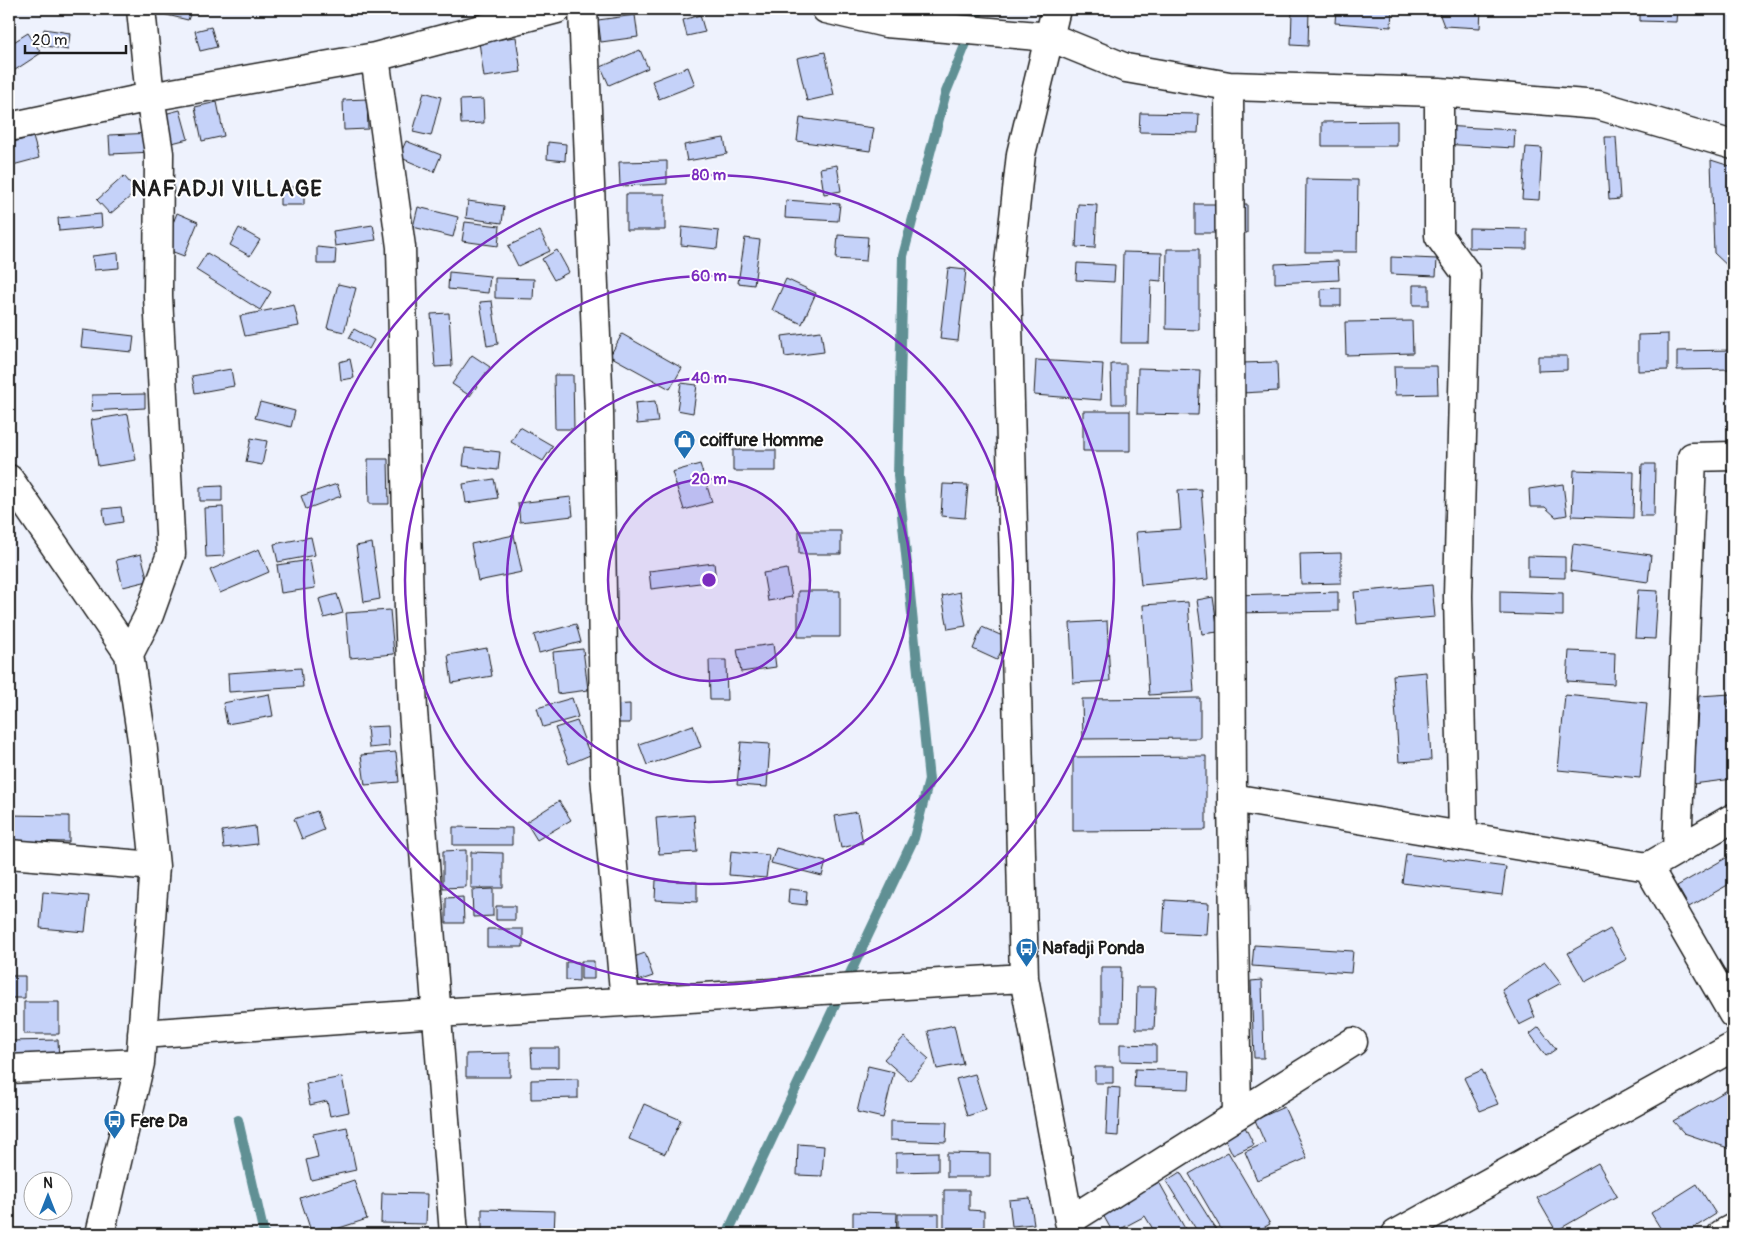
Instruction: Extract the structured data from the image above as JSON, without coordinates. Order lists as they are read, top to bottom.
{
  "districts": ["NAFADJI VILLAGE"],
  "places": {
    "shop": ["coiffure Homme"],
    "bus stop": ["Nafadji Ponda", "Fere Da"]
  },
  "scale_bar": "20 m",
  "north": "top",
  "rings": [
    "80 m",
    "60 m",
    "40 m",
    "20 m"
  ]
}
